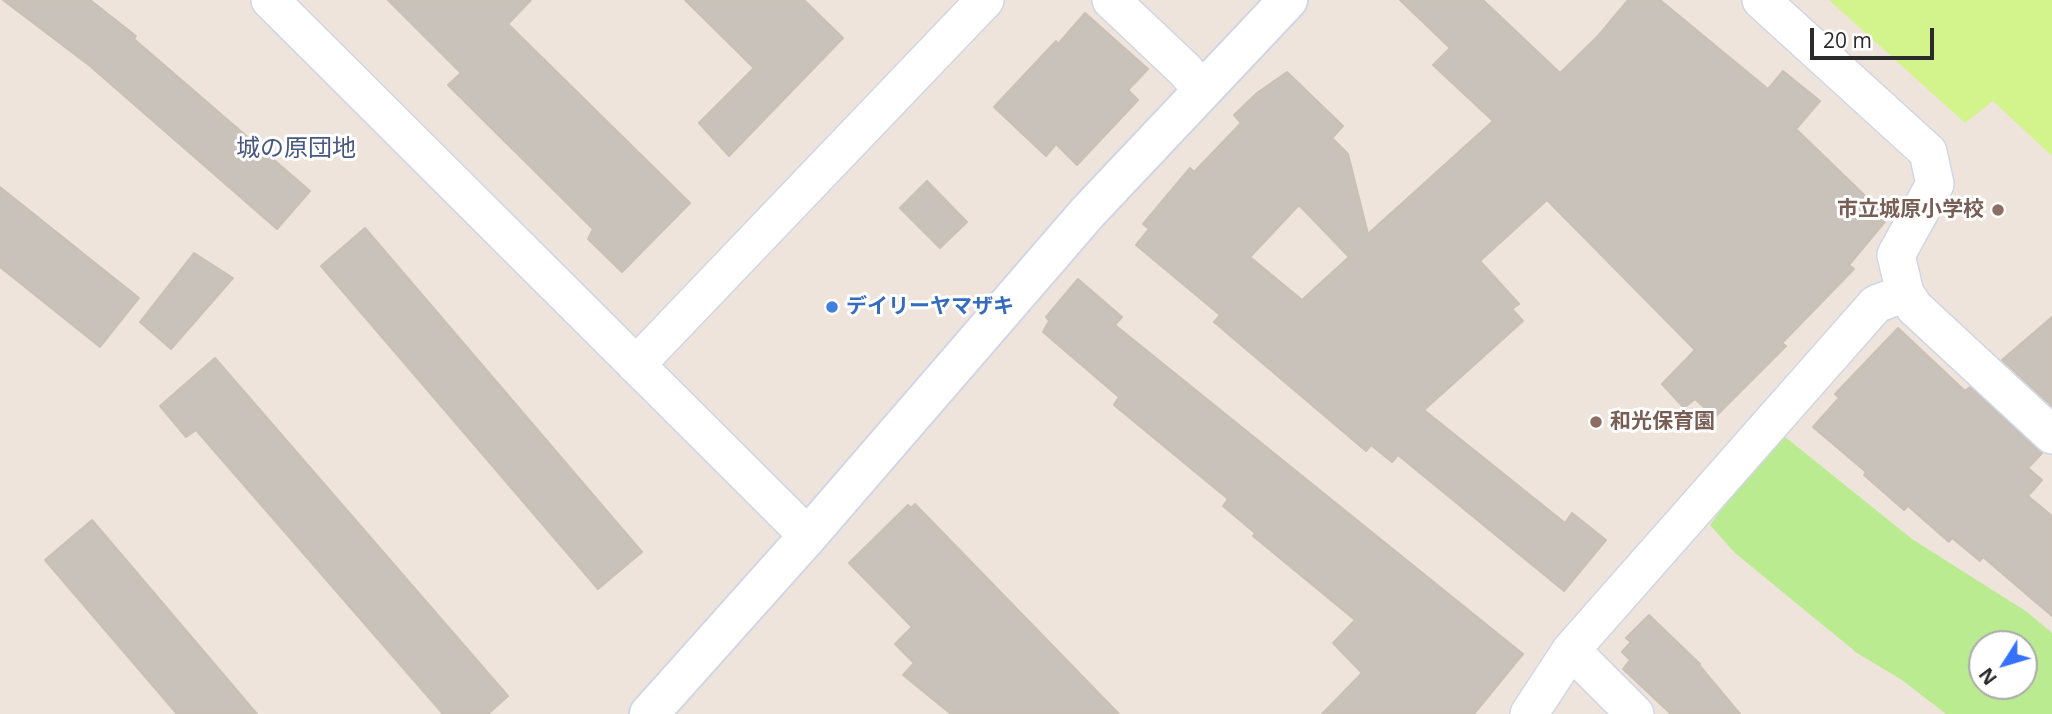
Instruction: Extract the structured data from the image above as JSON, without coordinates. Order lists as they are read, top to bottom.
{
  "districts": ["城の原団地"],
  "places": ["市立城原小学校", "デイリーヤマザキ", "和光保育園"],
  "scale_bar": "20 m",
  "north": "bottom left"
}
